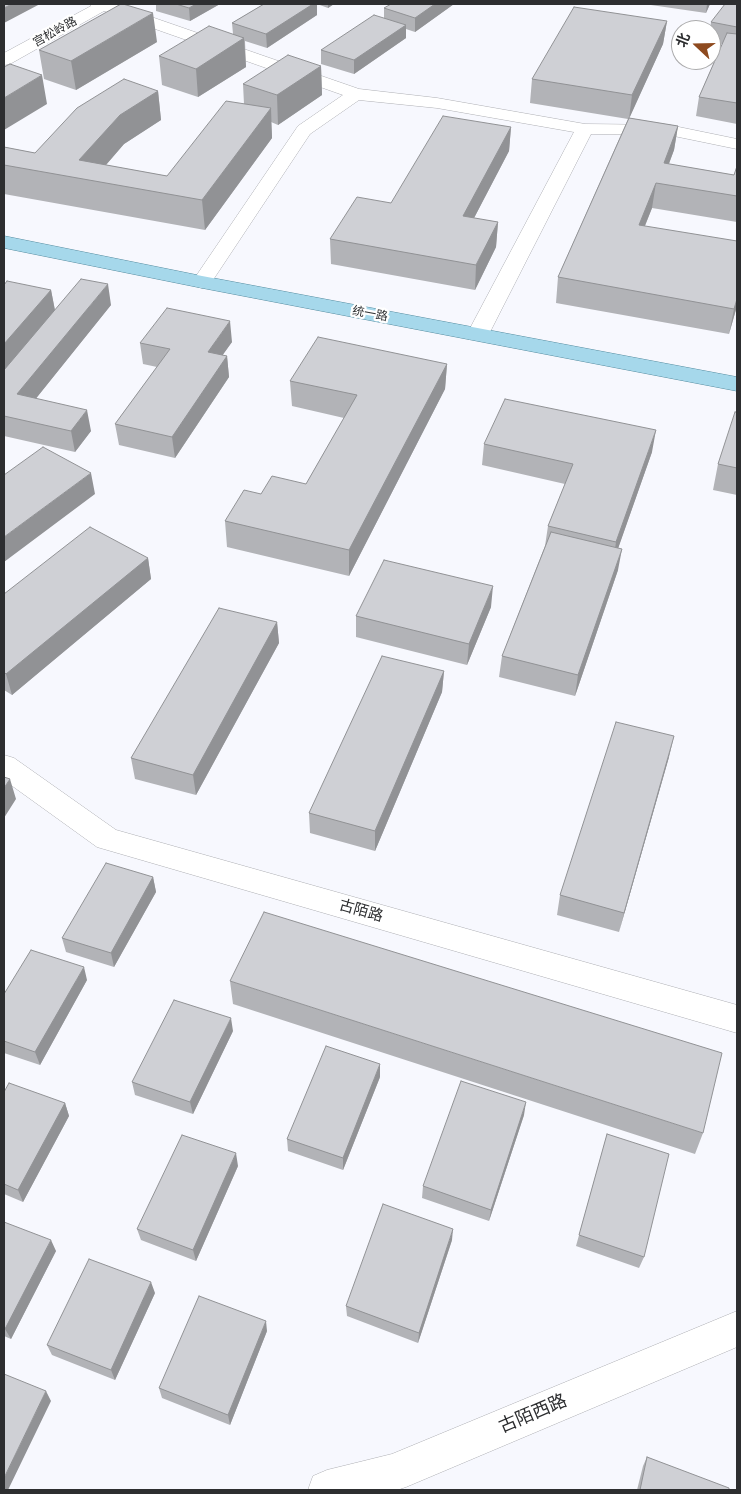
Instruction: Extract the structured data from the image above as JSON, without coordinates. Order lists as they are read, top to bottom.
{
  "streets": {
    "main road": ["统一路"],
    "street": ["宫松岭路", "古陌路", "古陌西路"]
  },
  "north": "left"
}
